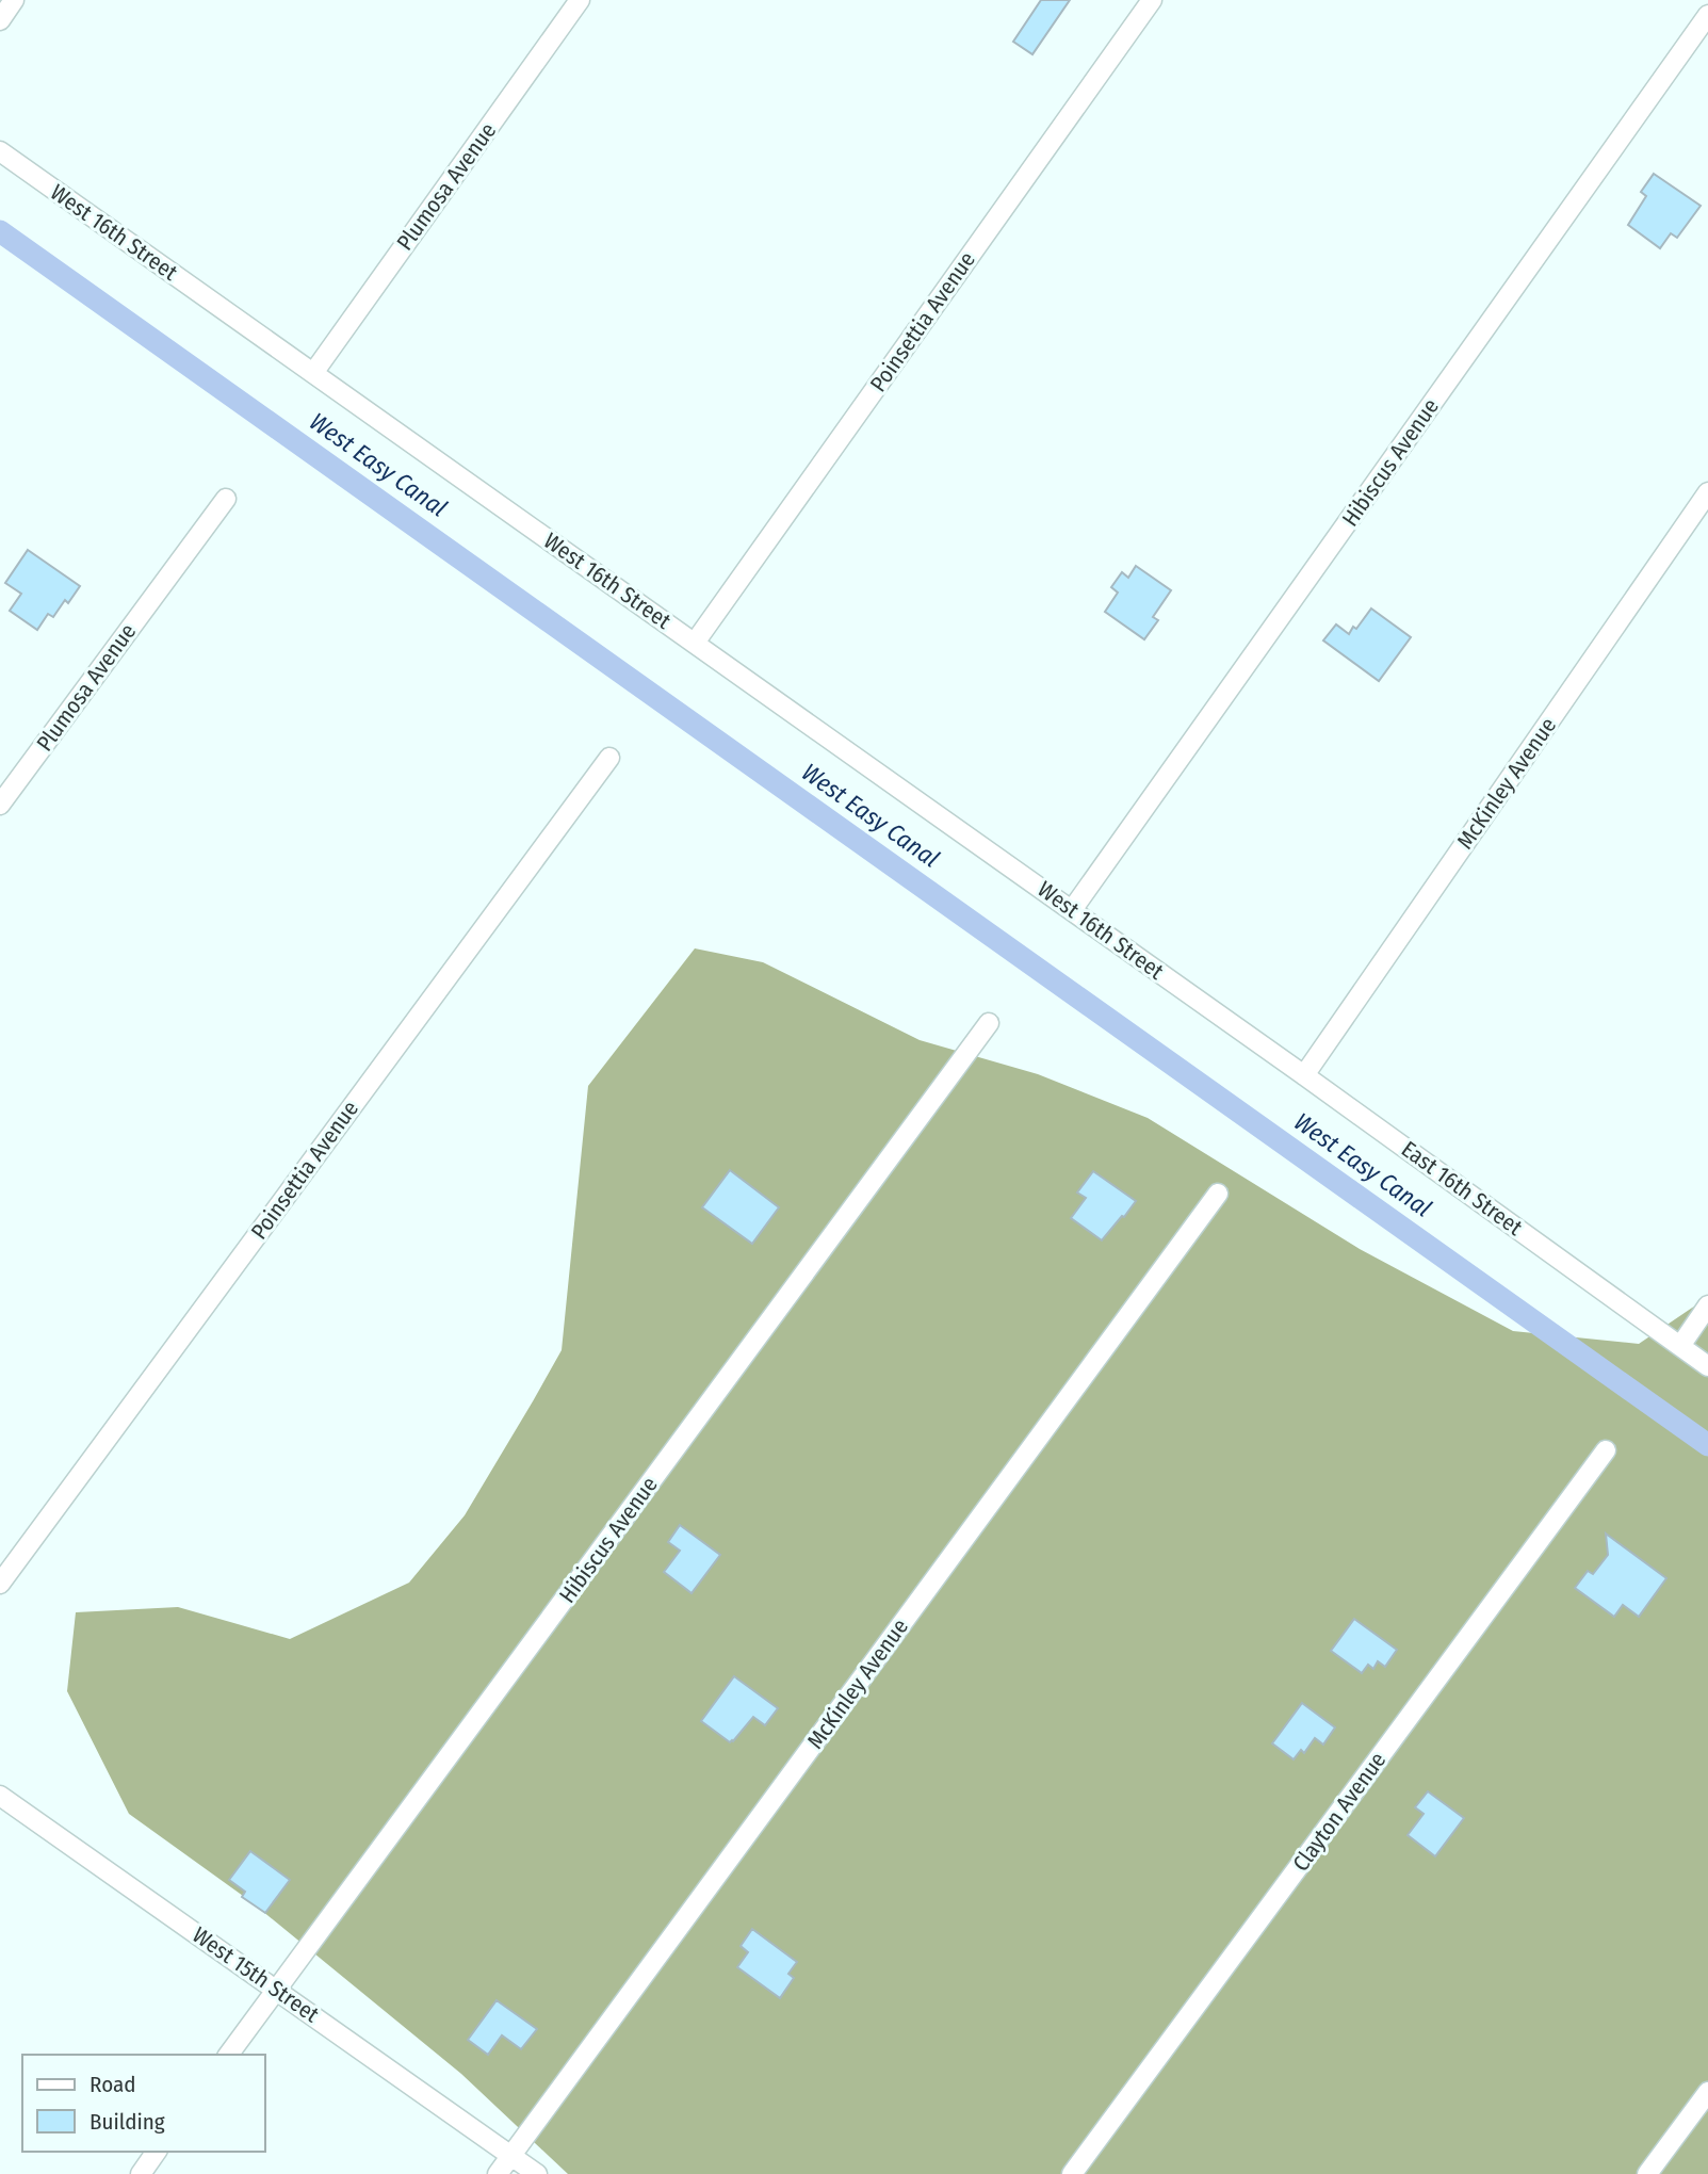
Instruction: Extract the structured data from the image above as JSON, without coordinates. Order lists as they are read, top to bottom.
{
  "streets": {
    "street": [
      "Plumosa Avenue",
      "West 16th Street",
      "Poinsettia Avenue",
      "Hibiscus Avenue",
      "McKinley Avenue",
      "East 16th Street",
      "Clayton Avenue",
      "West 15th Street"
    ]
  },
  "crossings": [
    ["Plumosa Avenue", "West 16th Street"],
    ["West 16th Street", "Poinsettia Avenue"],
    ["West 16th Street", "Hibiscus Avenue"],
    ["West 16th Street", "East 16th Street"],
    ["Hibiscus Avenue", "West 15th Street"],
    ["McKinley Avenue", "East 16th Street"],
    ["McKinley Avenue", "West 15th Street"]
  ],
  "water": ["West Easy Canal"],
  "legend": ["Road", "Building"]
}
